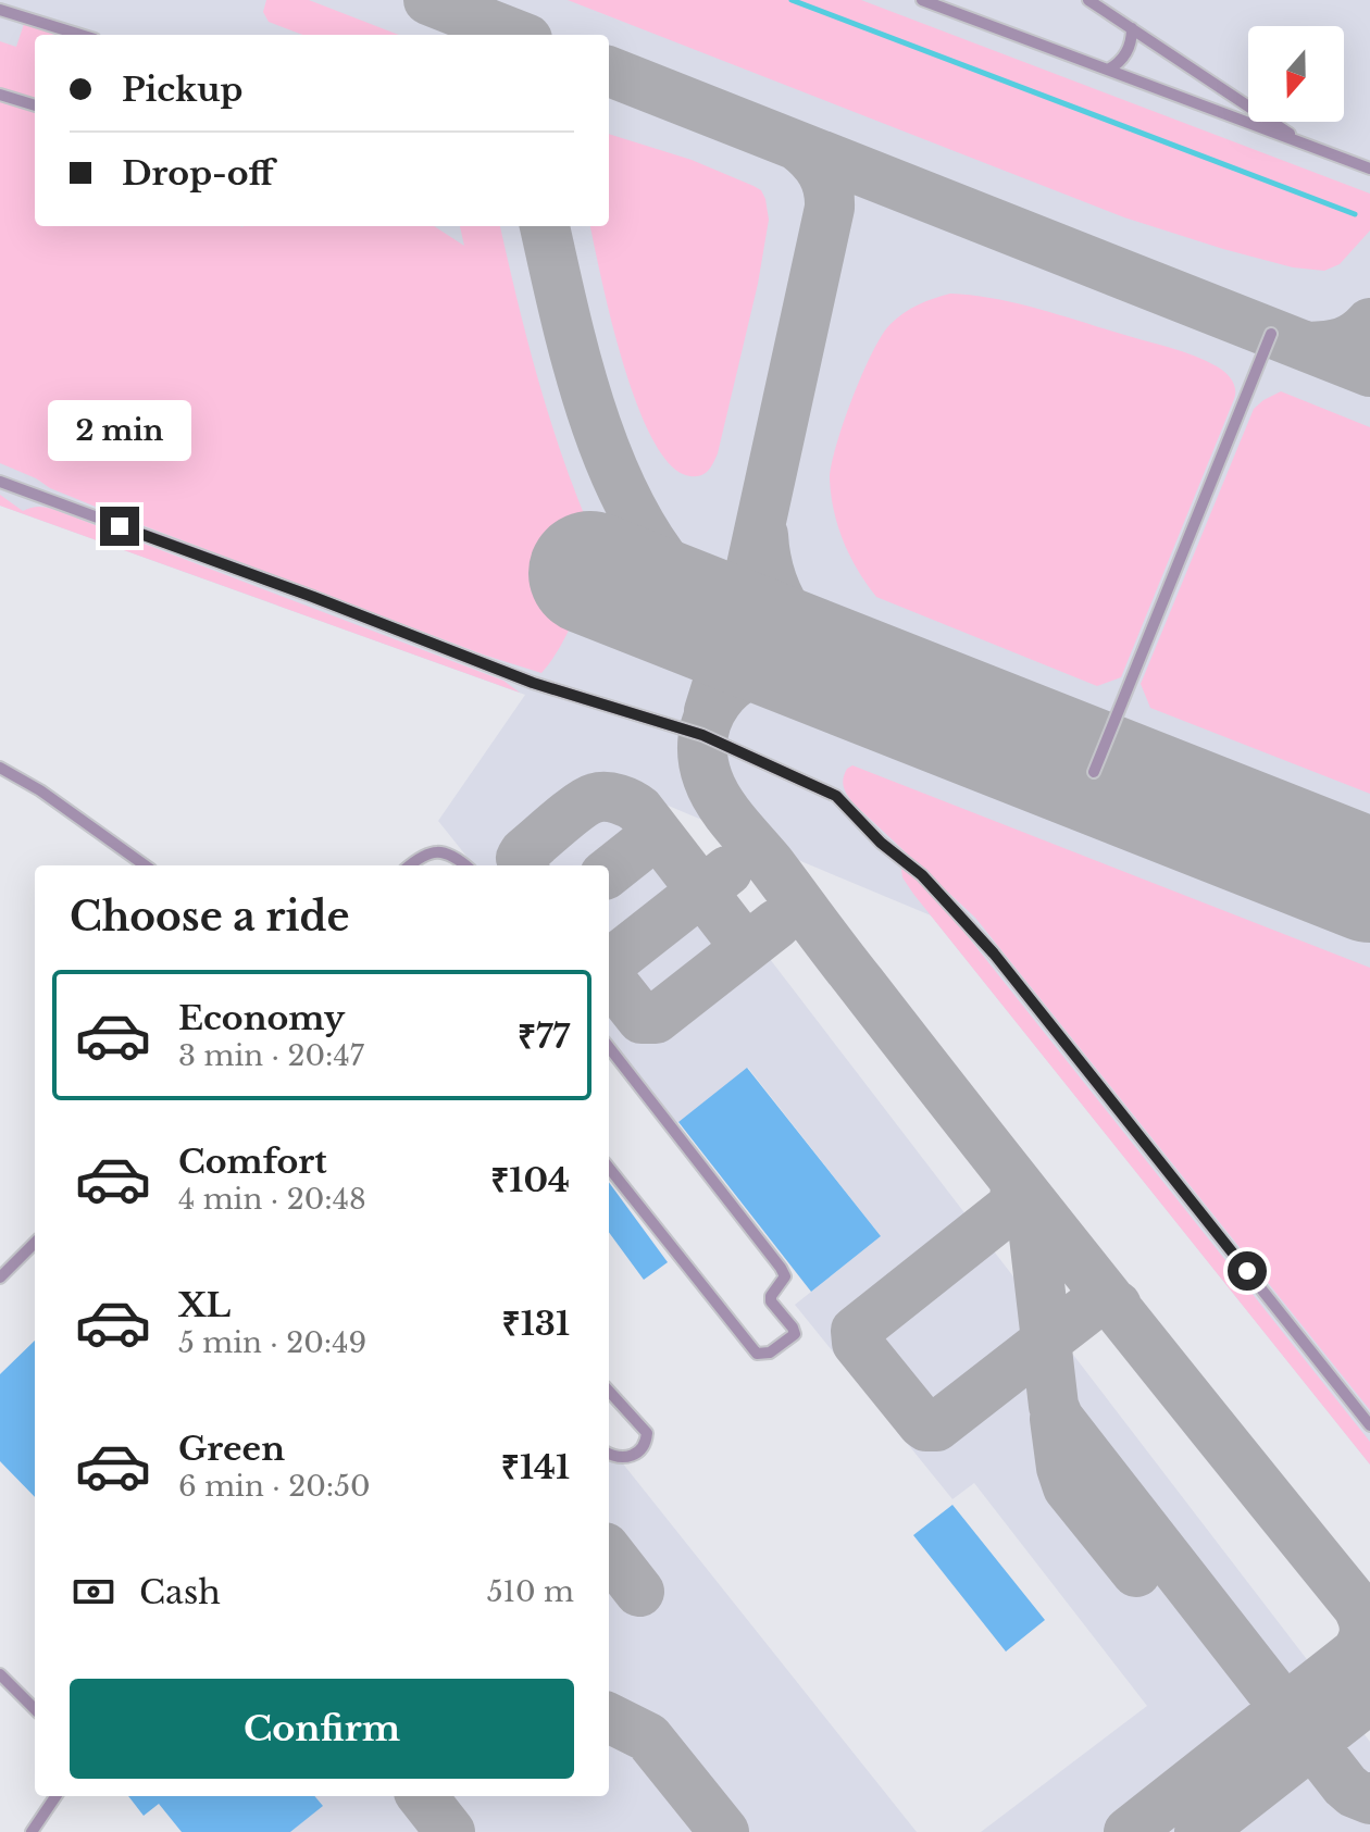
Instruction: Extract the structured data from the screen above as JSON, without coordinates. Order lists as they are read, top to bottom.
{
  "north": "bottom",
  "page": {
    "banner": ["Pickup", "Drop-off"],
    "bubble": "2 min",
    "heading": "Choose a ride",
    "list": [
      {
        "name": "Economy",
        "note": "3 min · 20:47",
        "value": "₹77"
      },
      {
        "name": "Comfort",
        "note": "4 min · 20:48",
        "value": "₹104"
      },
      {
        "name": "XL",
        "note": "5 min · 20:49",
        "value": "₹131"
      },
      {
        "name": "Green",
        "note": "6 min · 20:50",
        "value": "₹141"
      }
    ],
    "pay": ["Cash", "510 m"],
    "buttons": "Confirm"
  }
}
